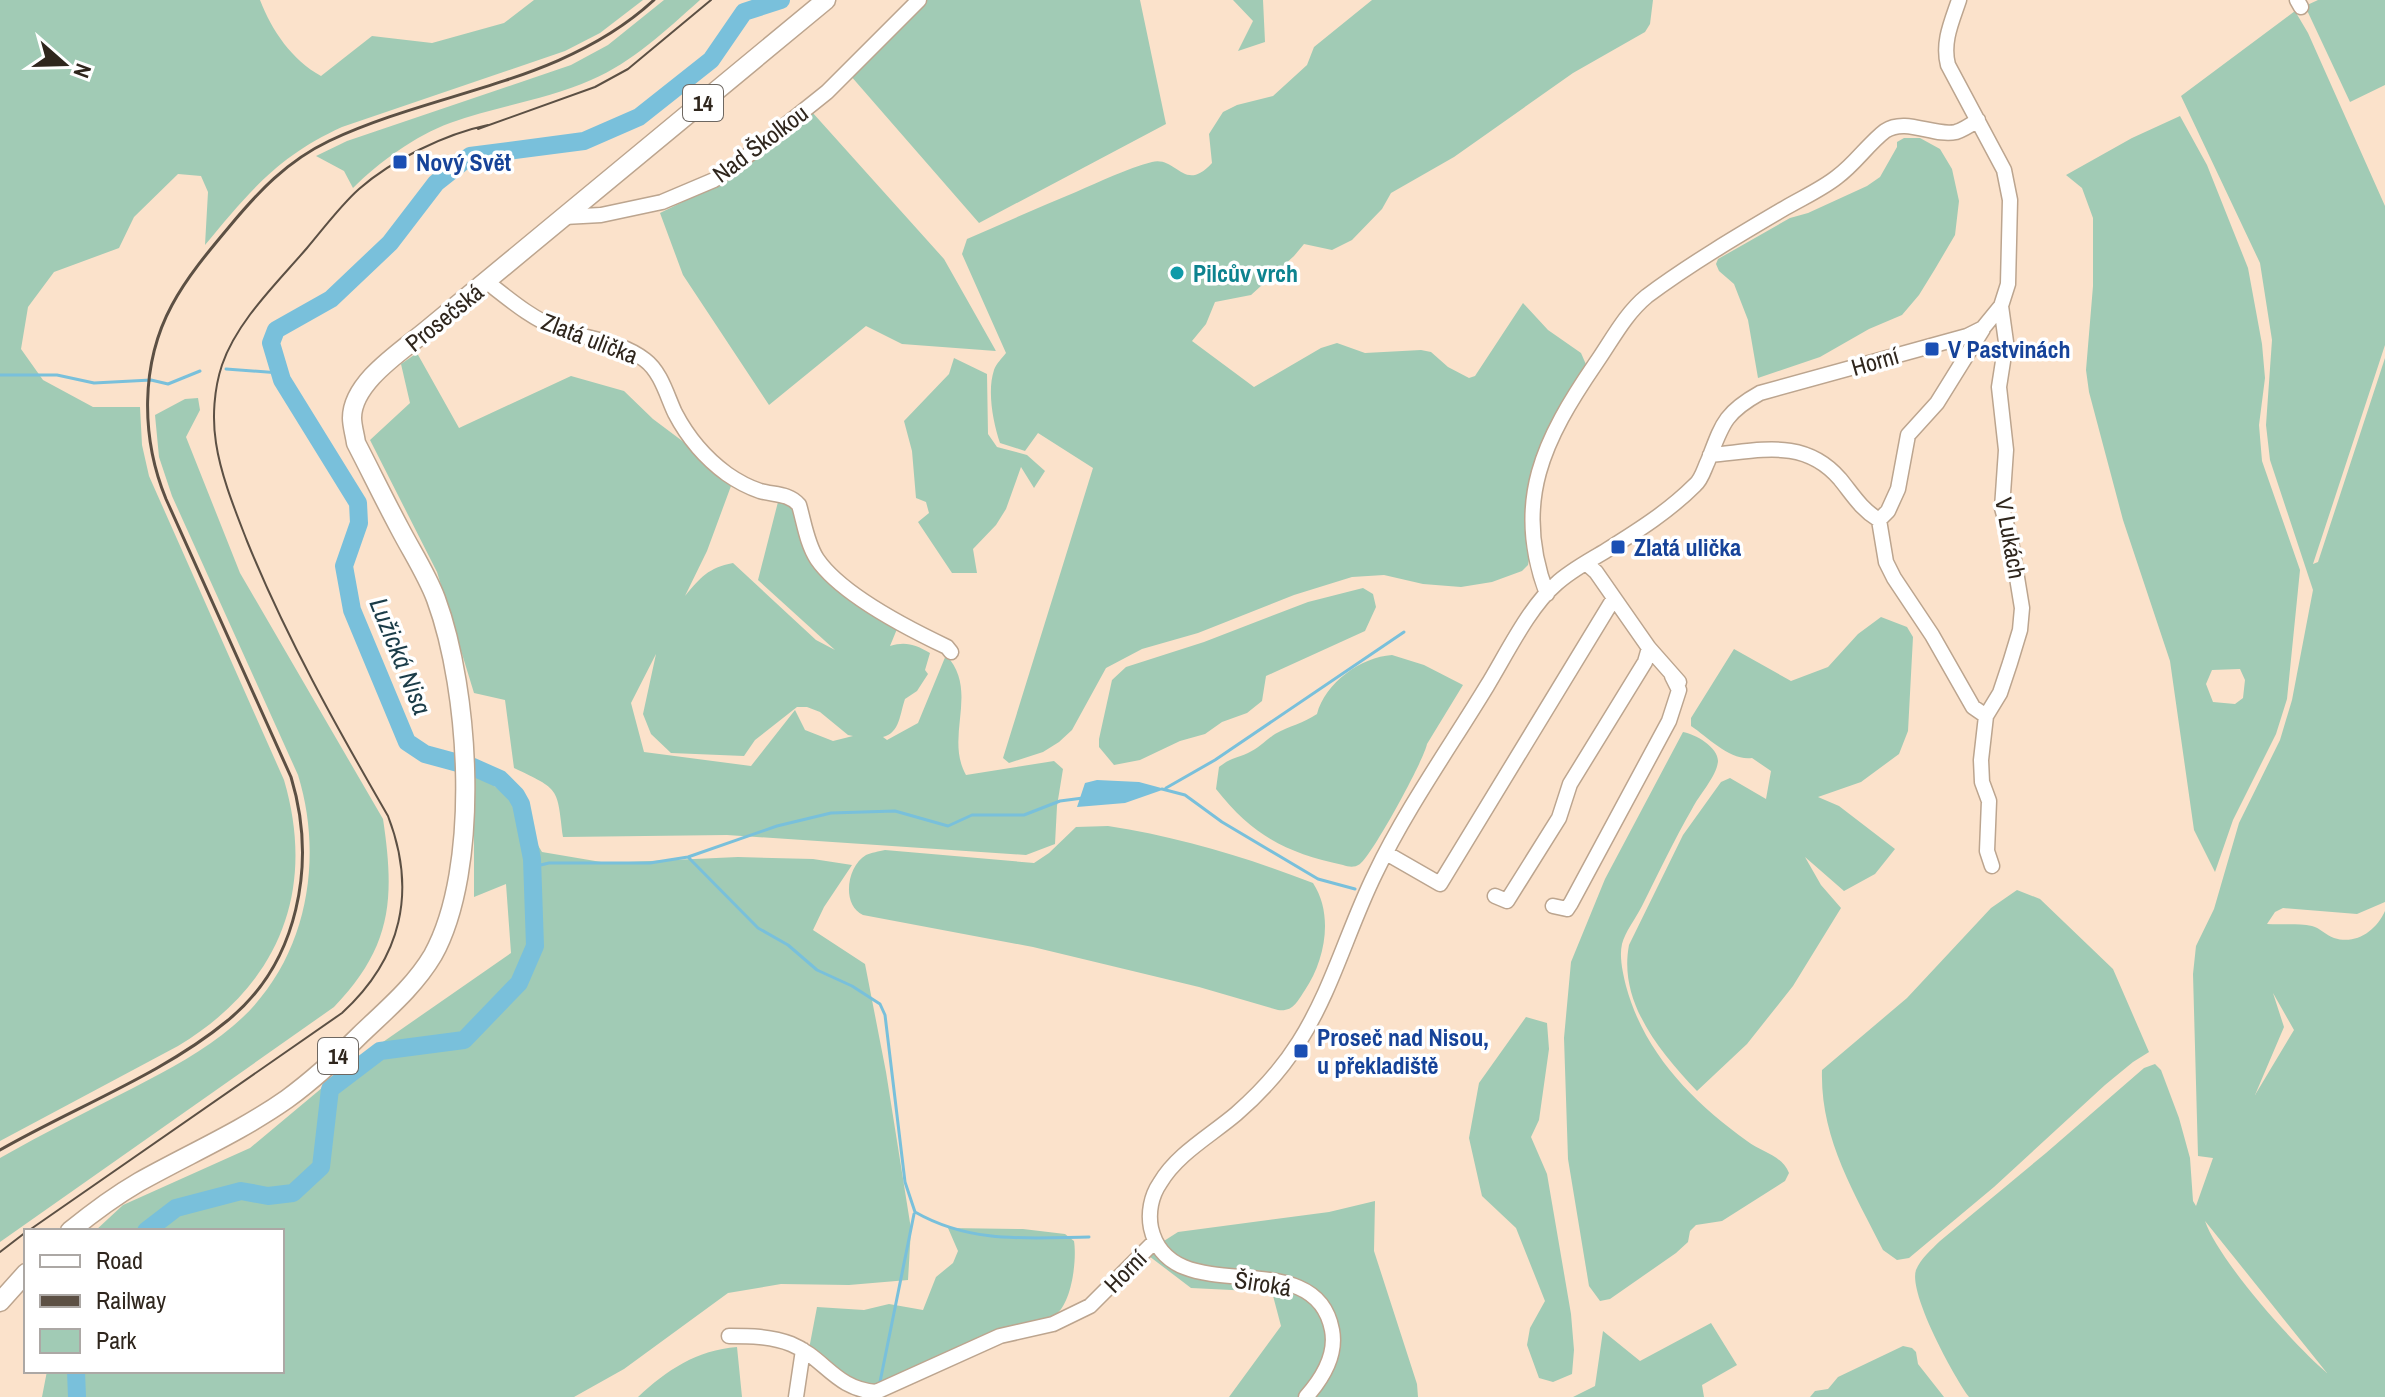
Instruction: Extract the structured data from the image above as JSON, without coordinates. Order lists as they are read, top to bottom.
{
  "streets": {
    "main road": ["14", "Prosečská"],
    "street": [
      "Nad Školkou",
      "Zlatá ulička",
      "Horní",
      "V Lukách",
      "Široká"
    ]
  },
  "crossings": [
    ["Nad Školkou", "Prosečská"],
    ["Prosečská", "Zlatá ulička"],
    ["Horní", "Široká"]
  ],
  "water": ["Lužická Nisa"],
  "places": {
    "transit": [
      "Nový Svět",
      "V Pastvinách",
      "Zlatá ulička",
      "Proseč nad Nisou, u překladiště"
    ],
    "other": ["Pilcův vrch"]
  },
  "legend": ["Road", "Railway", "Park"],
  "north": "right"
}
